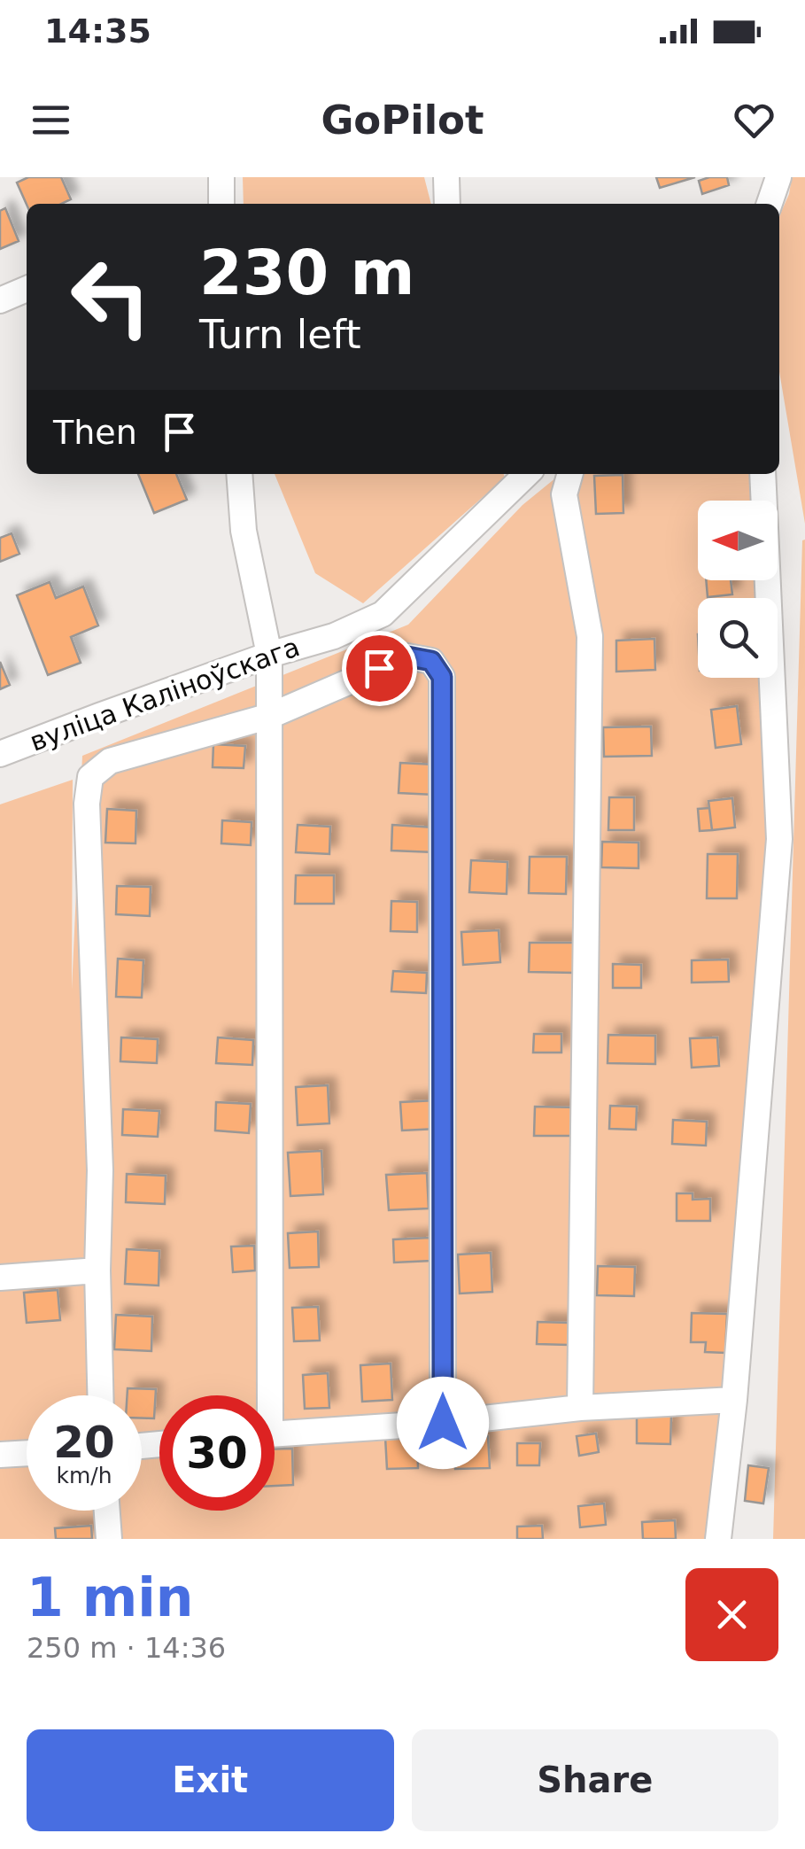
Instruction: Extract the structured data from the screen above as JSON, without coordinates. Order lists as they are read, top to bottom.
{
  "streets": {
    "street": ["вуліца Каліноўскага"]
  },
  "north": "left",
  "page": {
    "status": "14:35",
    "header": "GoPilot",
    "turn": ["230 m", "Turn left"],
    "then": "Then",
    "speed": "20 km/h",
    "limit": "30",
    "heading": ["1 min", "250 m · 14:36"],
    "buttons": ["Exit", "Share"]
  }
}
